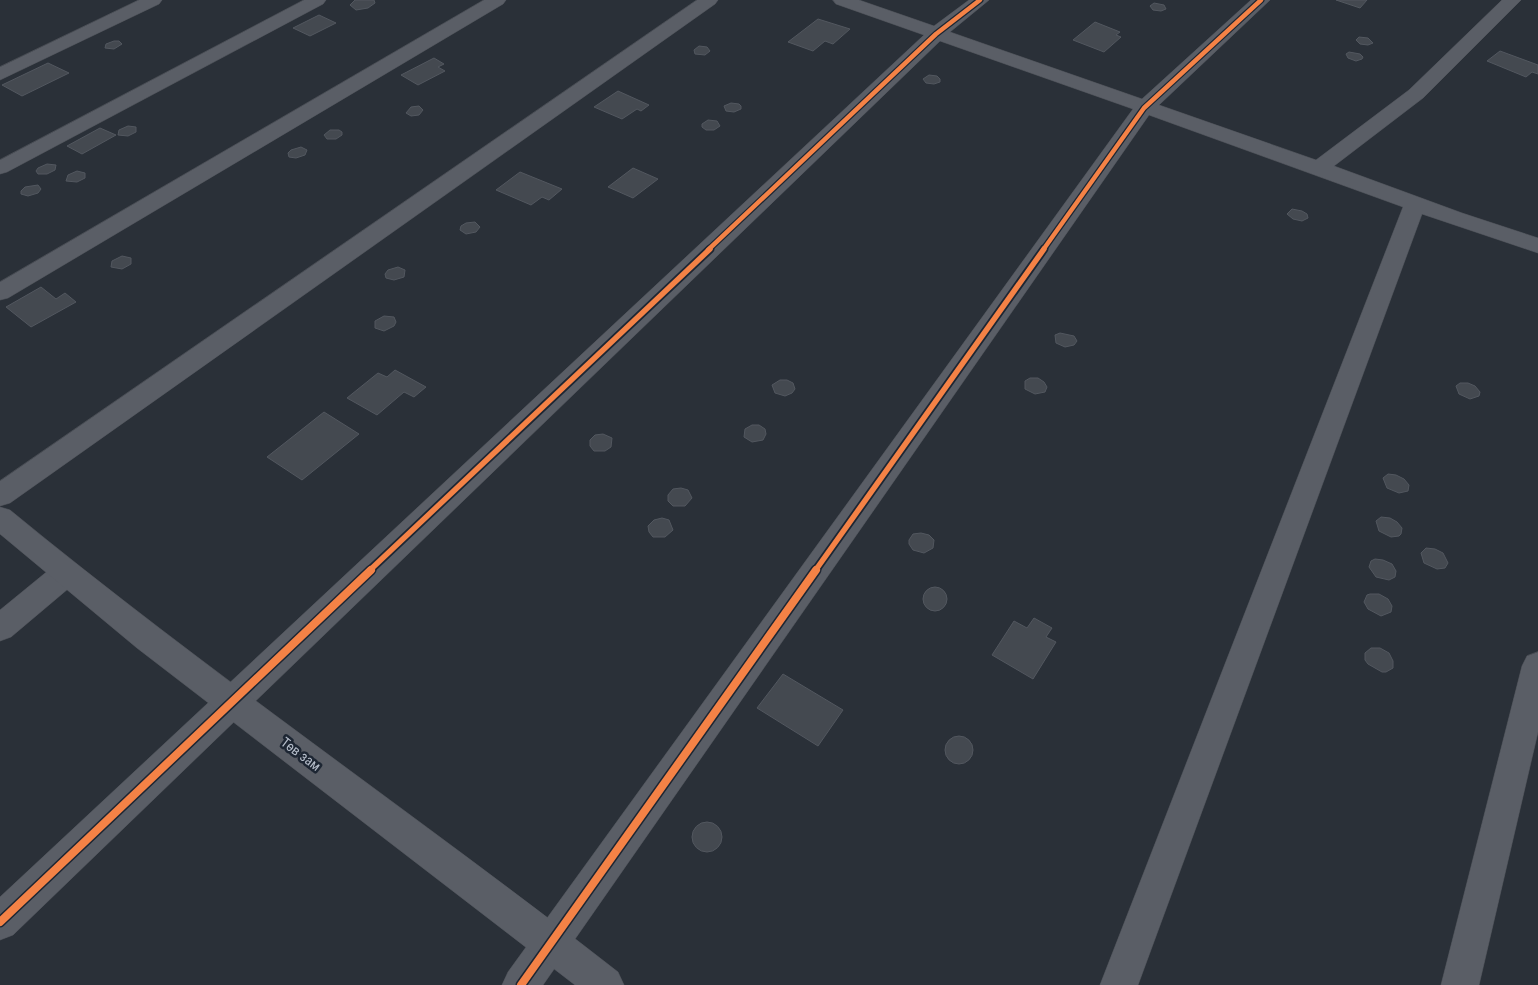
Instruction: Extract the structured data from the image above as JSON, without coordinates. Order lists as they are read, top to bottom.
{
  "streets": {
    "street": ["Төв зам"]
  }
}
